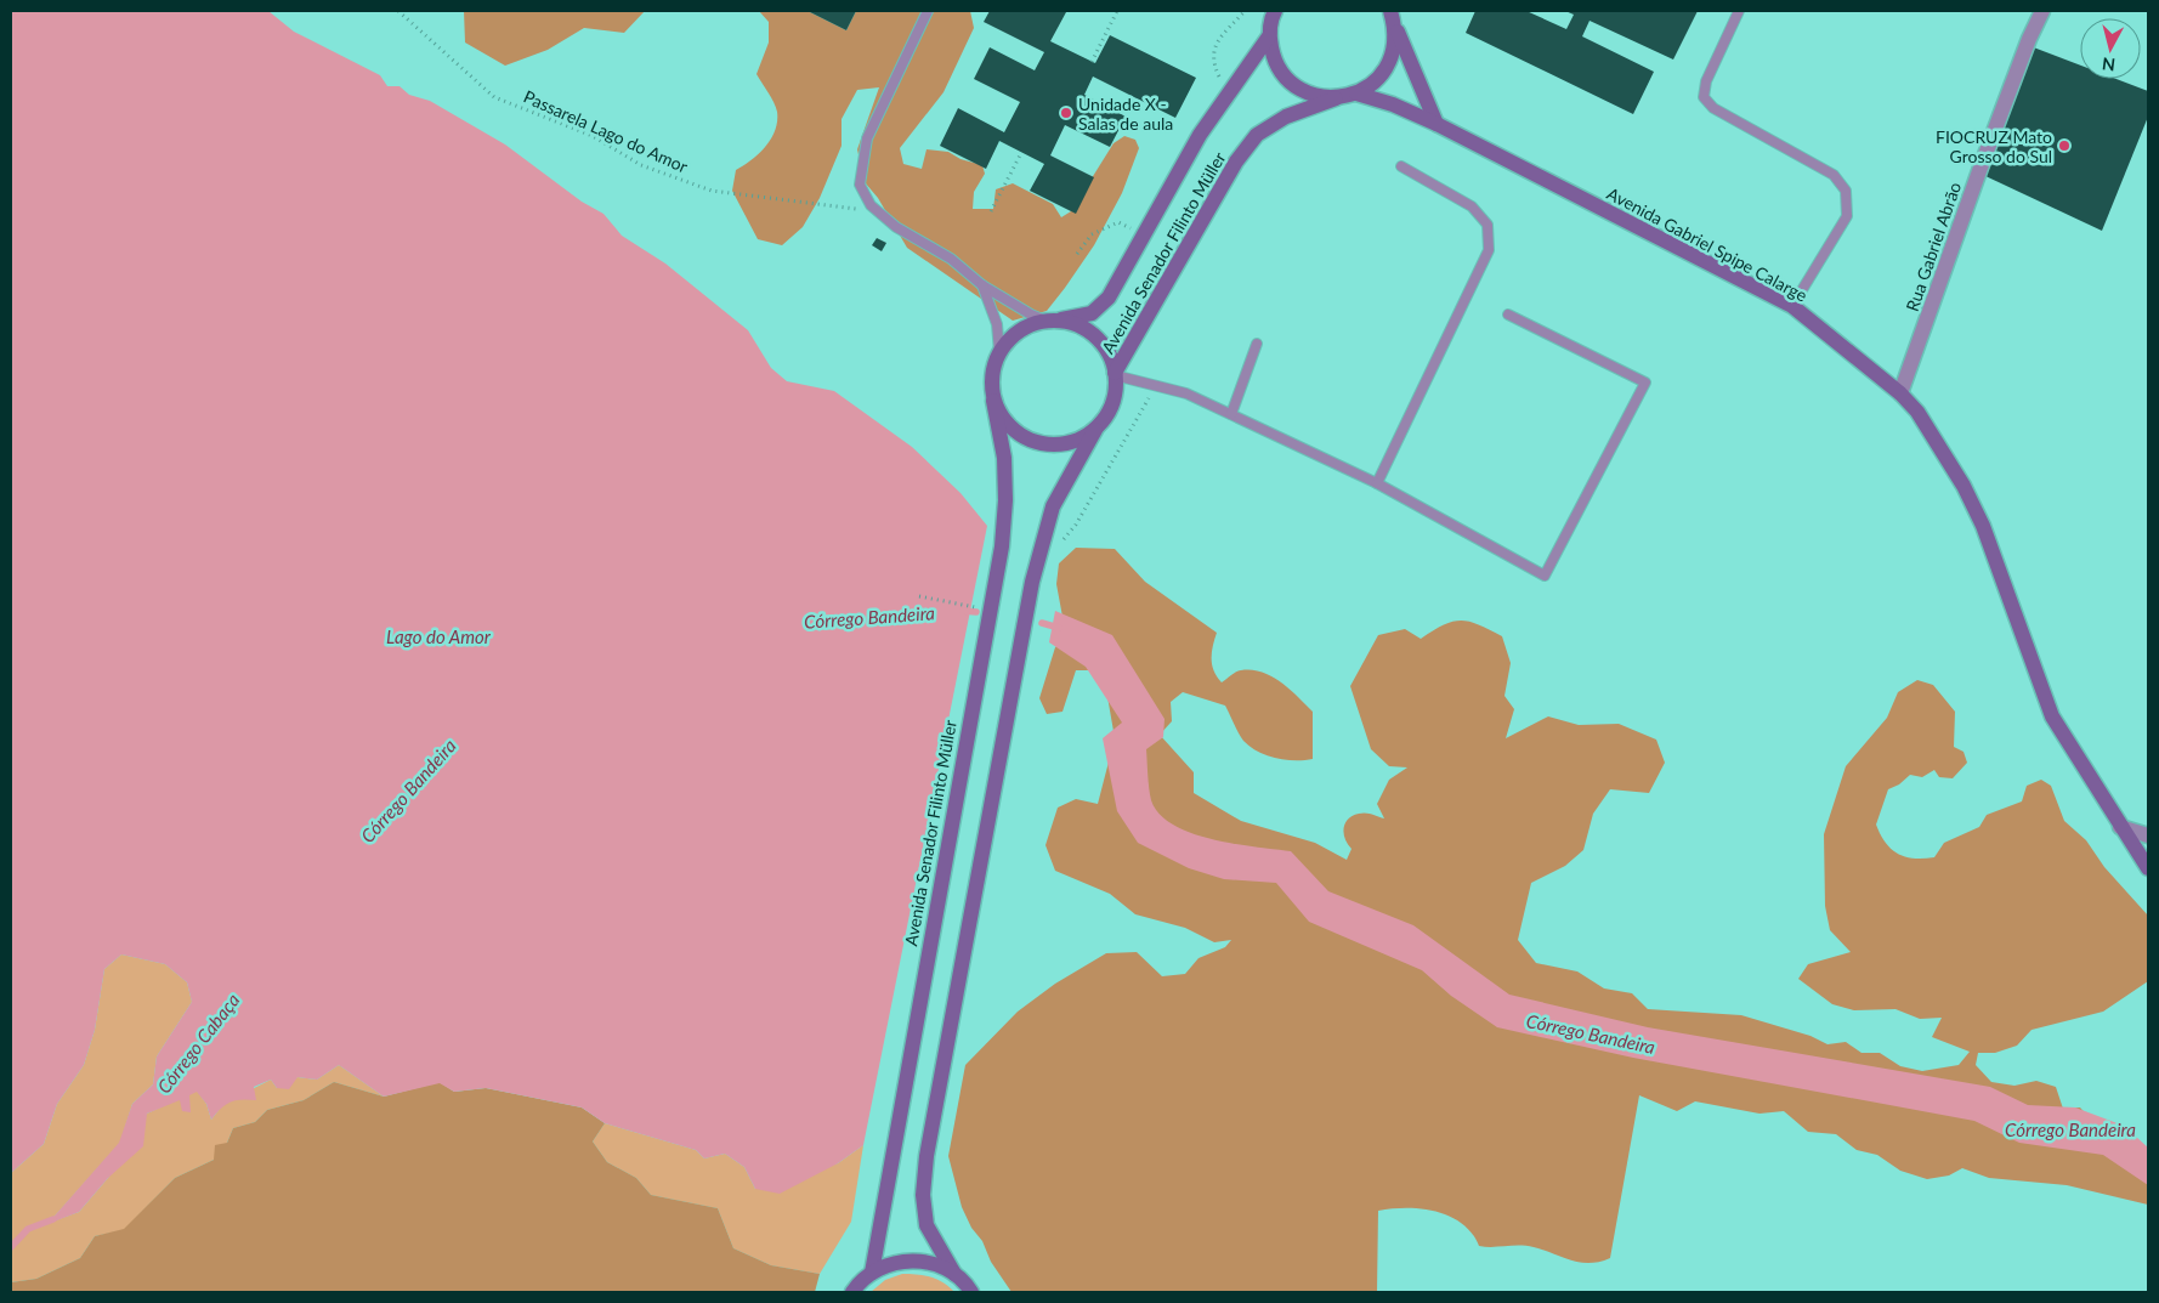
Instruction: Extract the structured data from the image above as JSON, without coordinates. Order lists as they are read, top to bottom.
{
  "streets": {
    "main road": ["Avenida Gabriel Spipe Calarge", "Avenida Senador Filinto Müller"],
    "street": ["Rua Gabriel Abrão"],
    "path": ["Passarela Lago do Amor"]
  },
  "crossings": [
    ["Avenida Gabriel Spipe Calarge", "Rua Gabriel Abrão"],
    ["Avenida Gabriel Spipe Calarge", "Avenida Senador Filinto Müller"]
  ],
  "water": ["Córrego Bandeira", "Lago do Amor", "Córrego Cabaça"],
  "places": ["Unidade X - Salas de aula", "FIOCRUZ Mato Grosso do Sul"],
  "north": "bottom"
}
